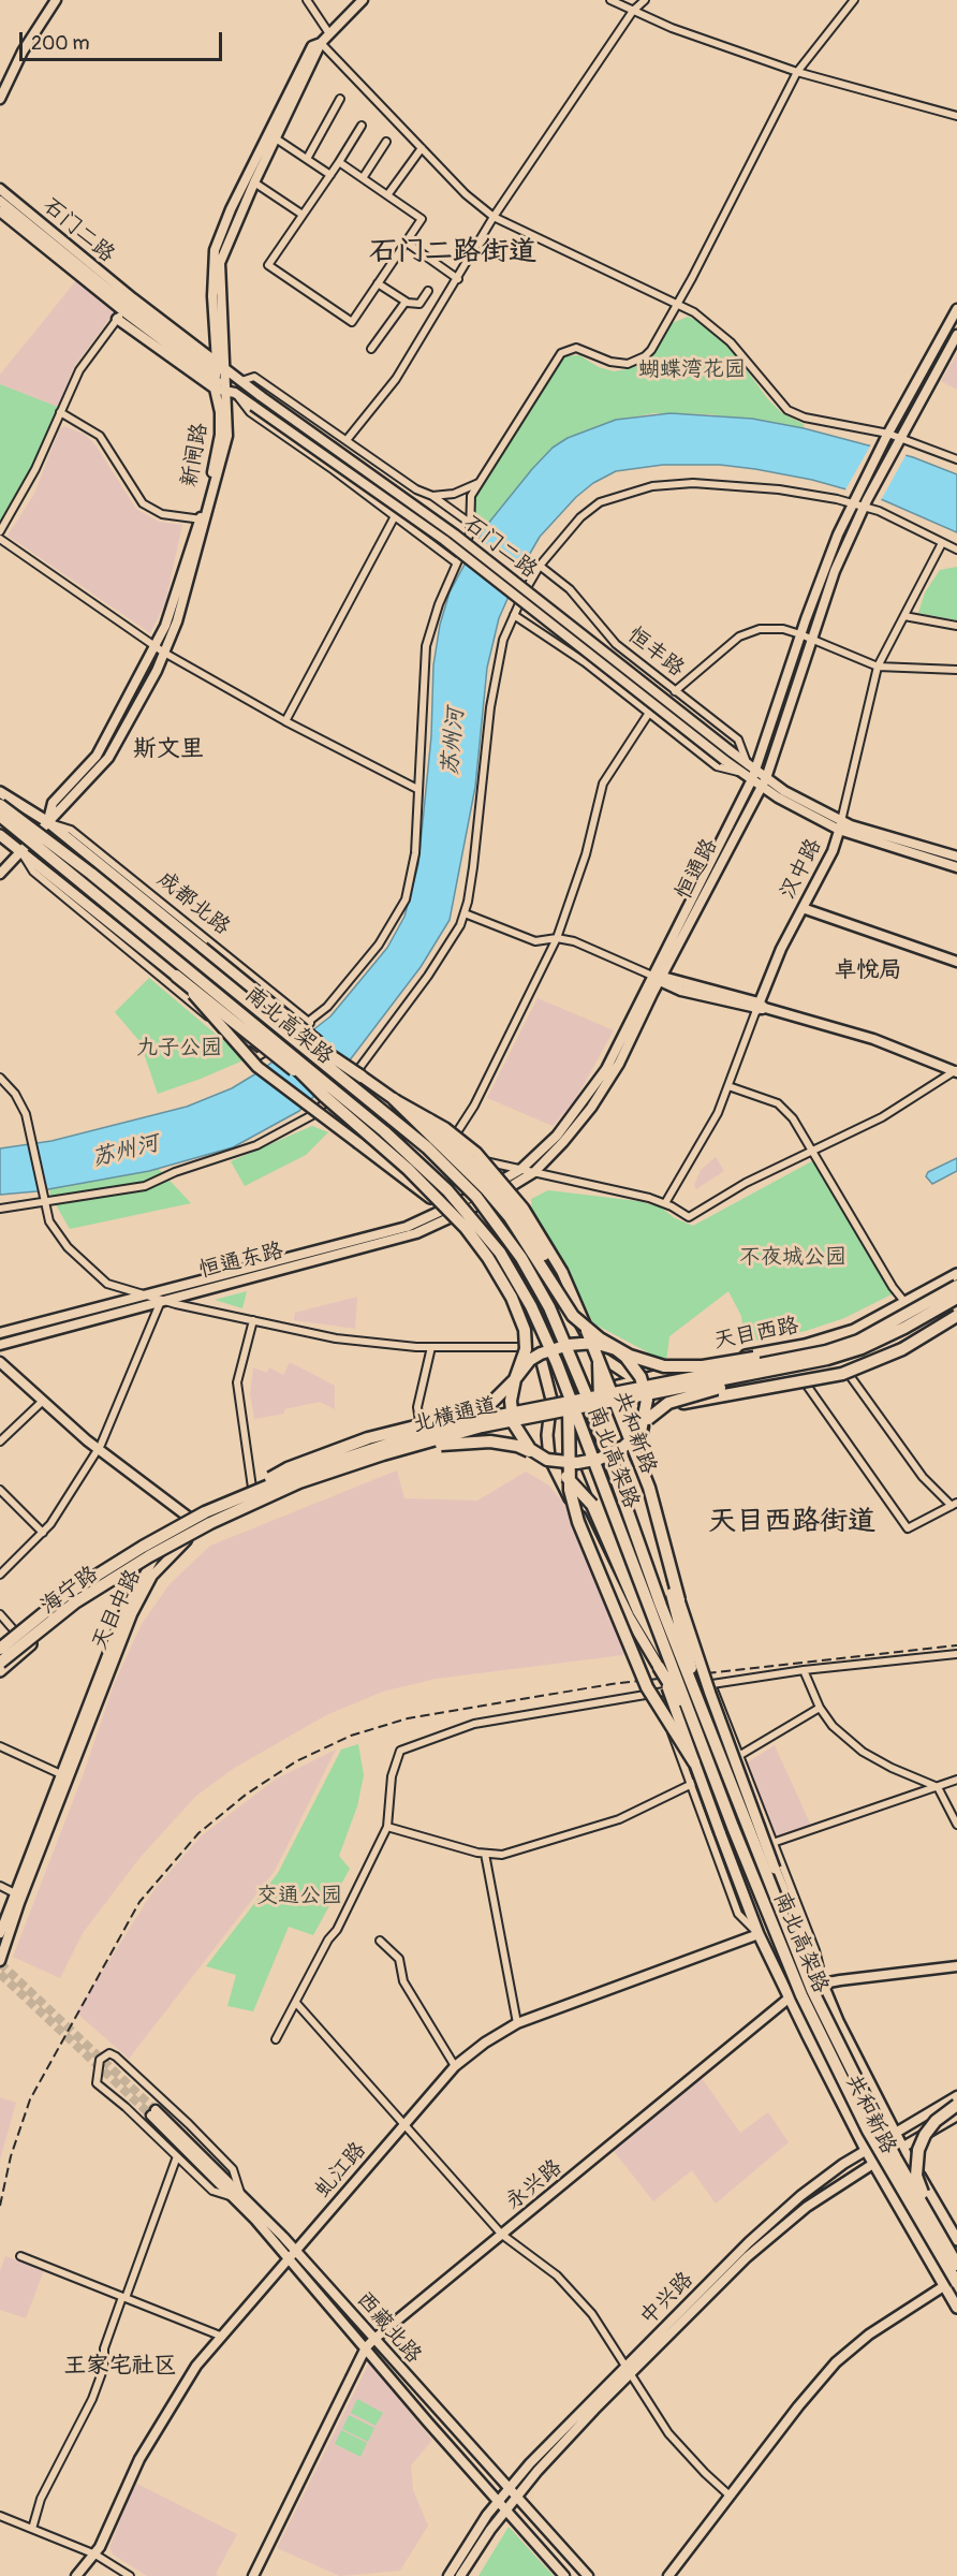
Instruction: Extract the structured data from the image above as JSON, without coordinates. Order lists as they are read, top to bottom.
{
  "streets": {
    "highway": ["南北高架路", "北横通道"],
    "main road": [
      "石门二路",
      "新闸路",
      "恒丰路",
      "恒通路",
      "汉中路",
      "成都北路",
      "恒通东路",
      "天目西路",
      "共和新路",
      "海宁路",
      "天目中路",
      "虬江路",
      "永兴路",
      "中兴路",
      "西藏北路"
    ]
  },
  "crossings": [
    ["石门二路", "新闸路"],
    ["石门二路", "恒丰路"],
    ["新闸路", "成都北路"],
    ["新闸路", "共和新路"],
    ["恒丰路", "恒通路"],
    ["恒丰路", "汉中路"],
    ["恒通路", "恒通东路"],
    ["恒通路", "共和新路"],
    ["成都北路", "天目西路"],
    ["成都北路", "共和新路"],
    ["南北高架路", "共和新路"],
    ["恒通东路", "共和新路"],
    ["天目西路", "共和新路"],
    ["天目西路", "天目中路"],
    ["北横通道", "海宁路"],
    ["北横通道", "天目中路"],
    ["共和新路", "天目中路"],
    ["共和新路", "虬江路"],
    ["共和新路", "永兴路"],
    ["共和新路", "中兴路"],
    ["海宁路", "天目中路"],
    ["虬江路", "西藏北路"],
    ["永兴路", "西藏北路"],
    ["中兴路", "西藏北路"]
  ],
  "districts": [
    "石门二路街道",
    "斯文里",
    "卓悦局",
    "天目西路街道",
    "王家宅社区"
  ],
  "water": ["苏州河"],
  "parks": [
    "蝴蝶湾花园",
    "九子公园",
    "不夜城公园",
    "交通公园"
  ],
  "scale_bar": "200 m"
}
